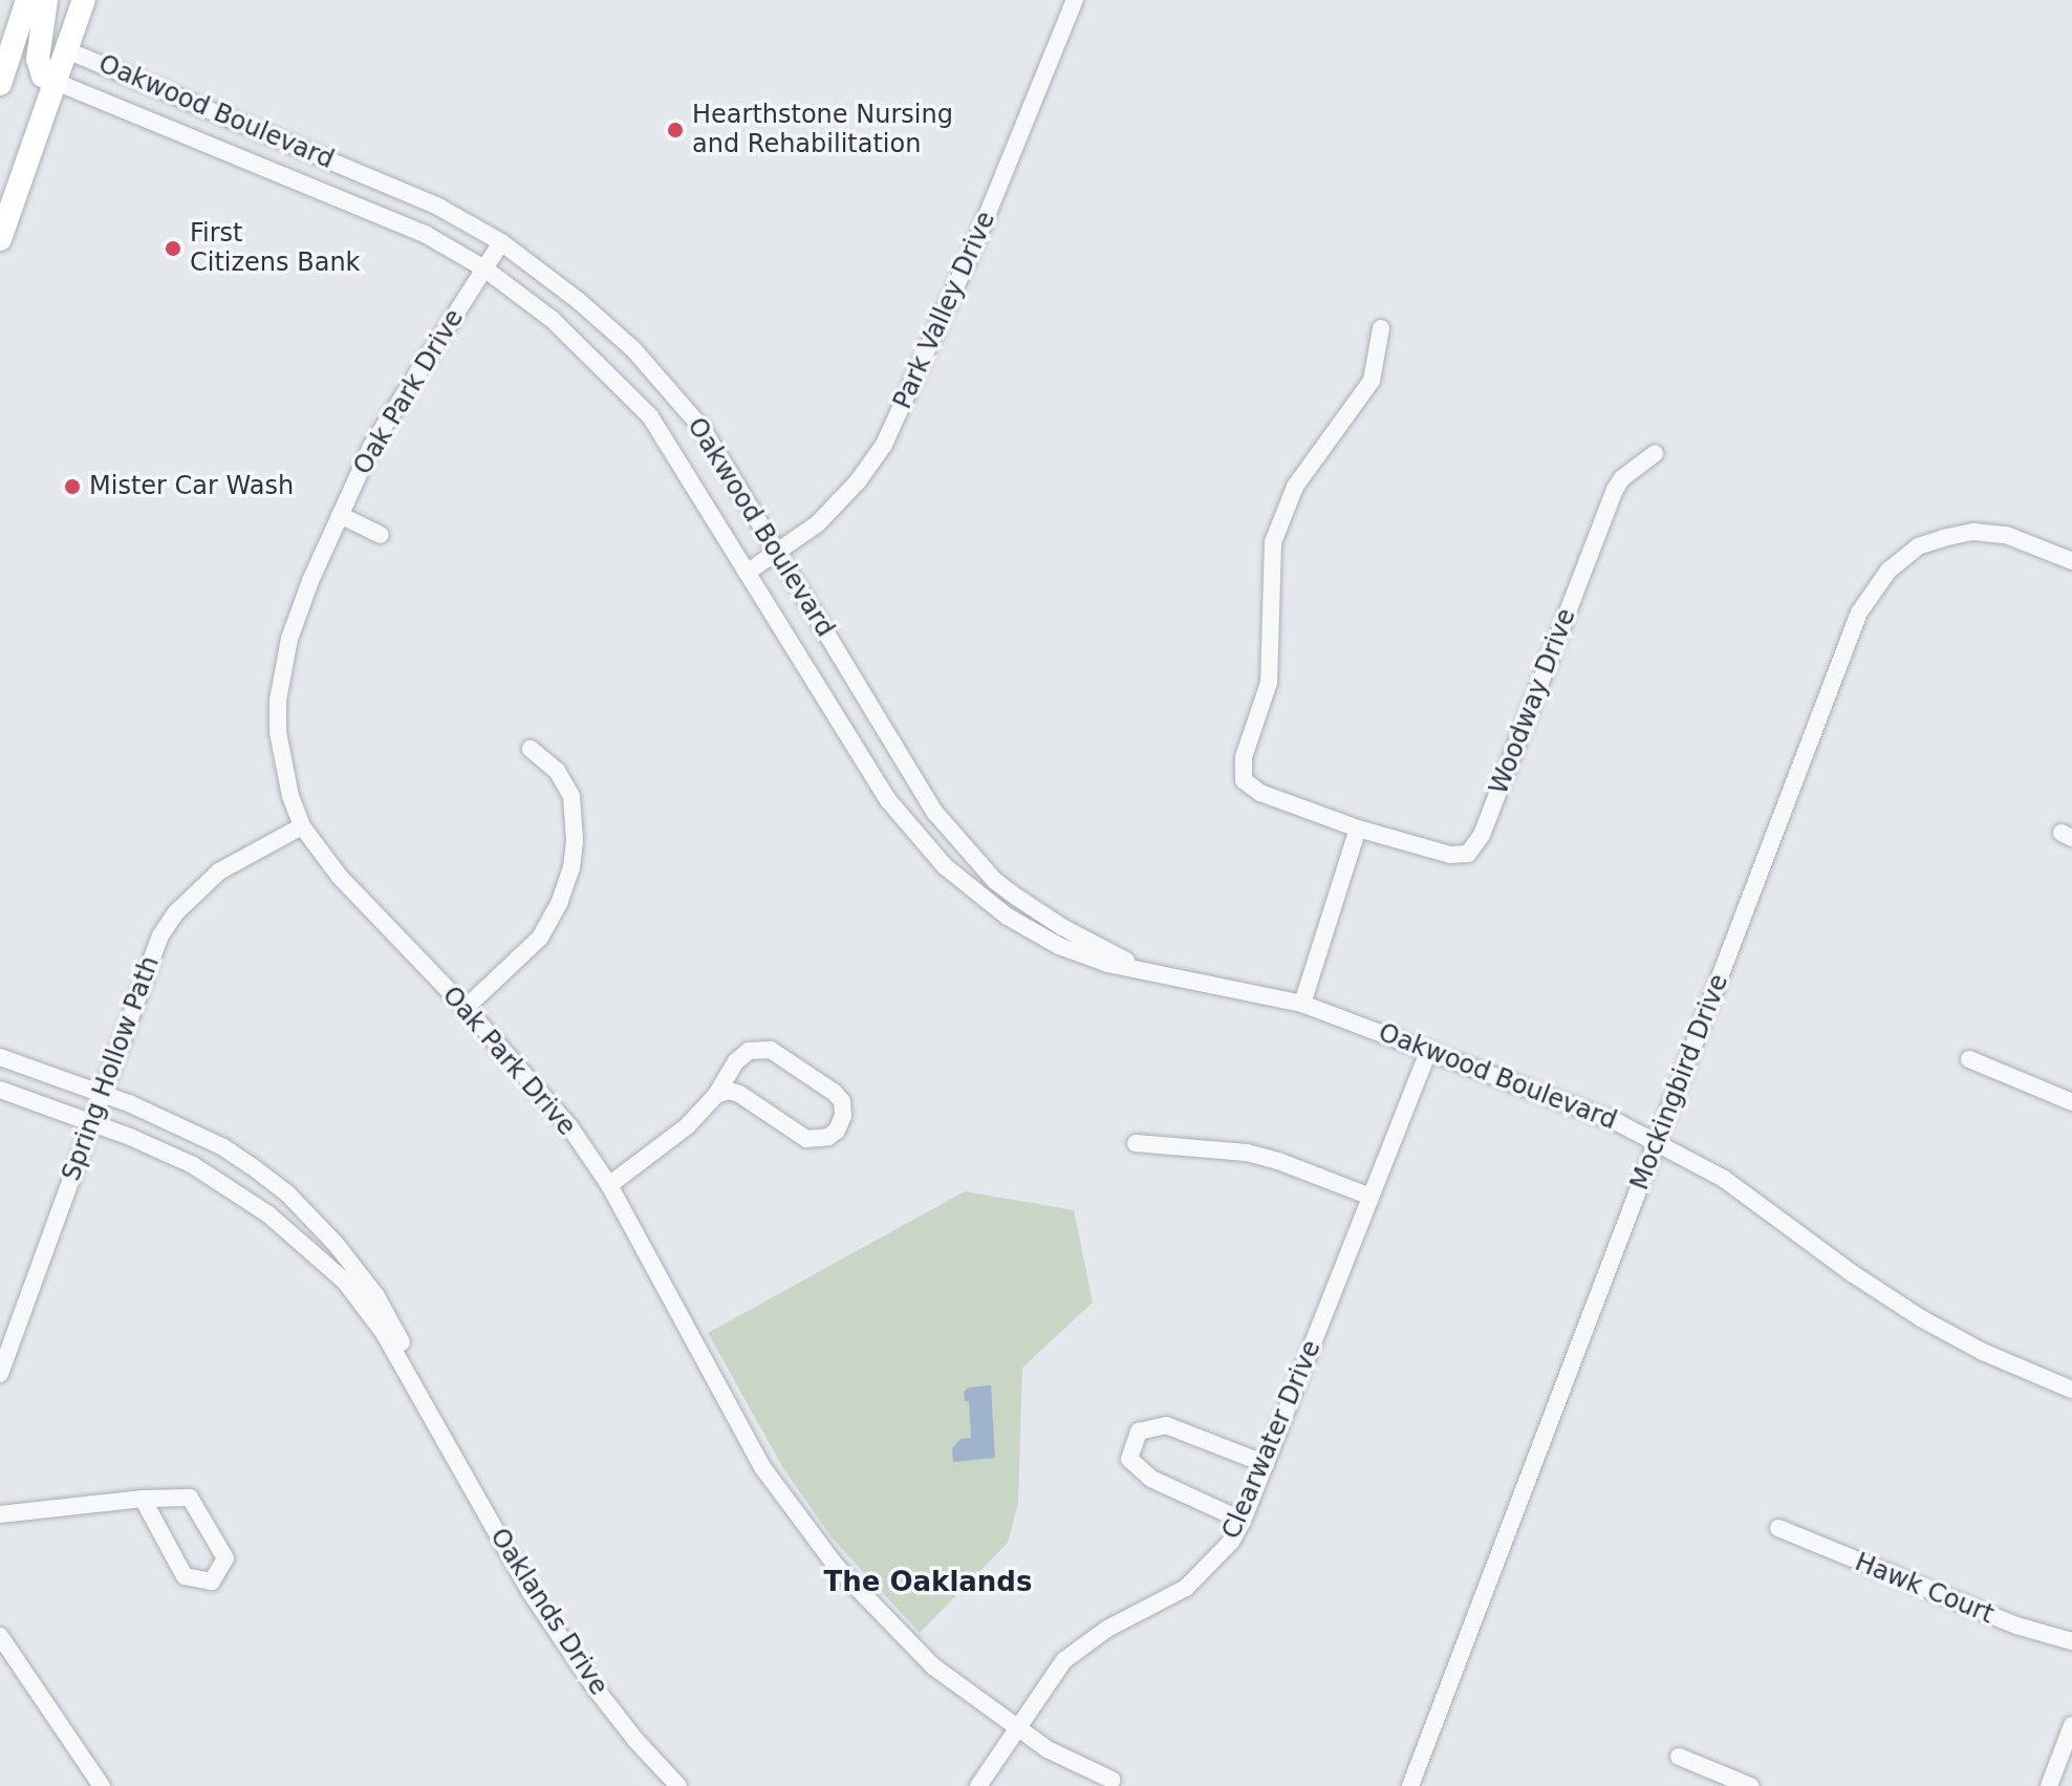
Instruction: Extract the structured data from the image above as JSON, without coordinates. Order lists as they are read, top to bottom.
{
  "streets": {
    "street": [
      "Oakwood Boulevard",
      "Park Valley Drive",
      "Oak Park Drive",
      "Woodway Drive",
      "Spring Hollow Path",
      "Mockingbird Drive",
      "Clearwater Drive",
      "Hawk Court",
      "Oaklands Drive"
    ]
  },
  "crossings": [
    ["Oakwood Boulevard", "Park Valley Drive"],
    ["Oakwood Boulevard", "Oak Park Drive"],
    ["Oakwood Boulevard", "Mockingbird Drive"],
    ["Oakwood Boulevard", "Clearwater Drive"],
    ["Oak Park Drive", "Spring Hollow Path"],
    ["Oak Park Drive", "Clearwater Drive"],
    ["Spring Hollow Path", "Oaklands Drive"]
  ],
  "districts": ["The Oaklands"],
  "places": ["Hearthstone Nursing and Rehabilitation", "First Citizens Bank", "Mister Car Wash"]
}
